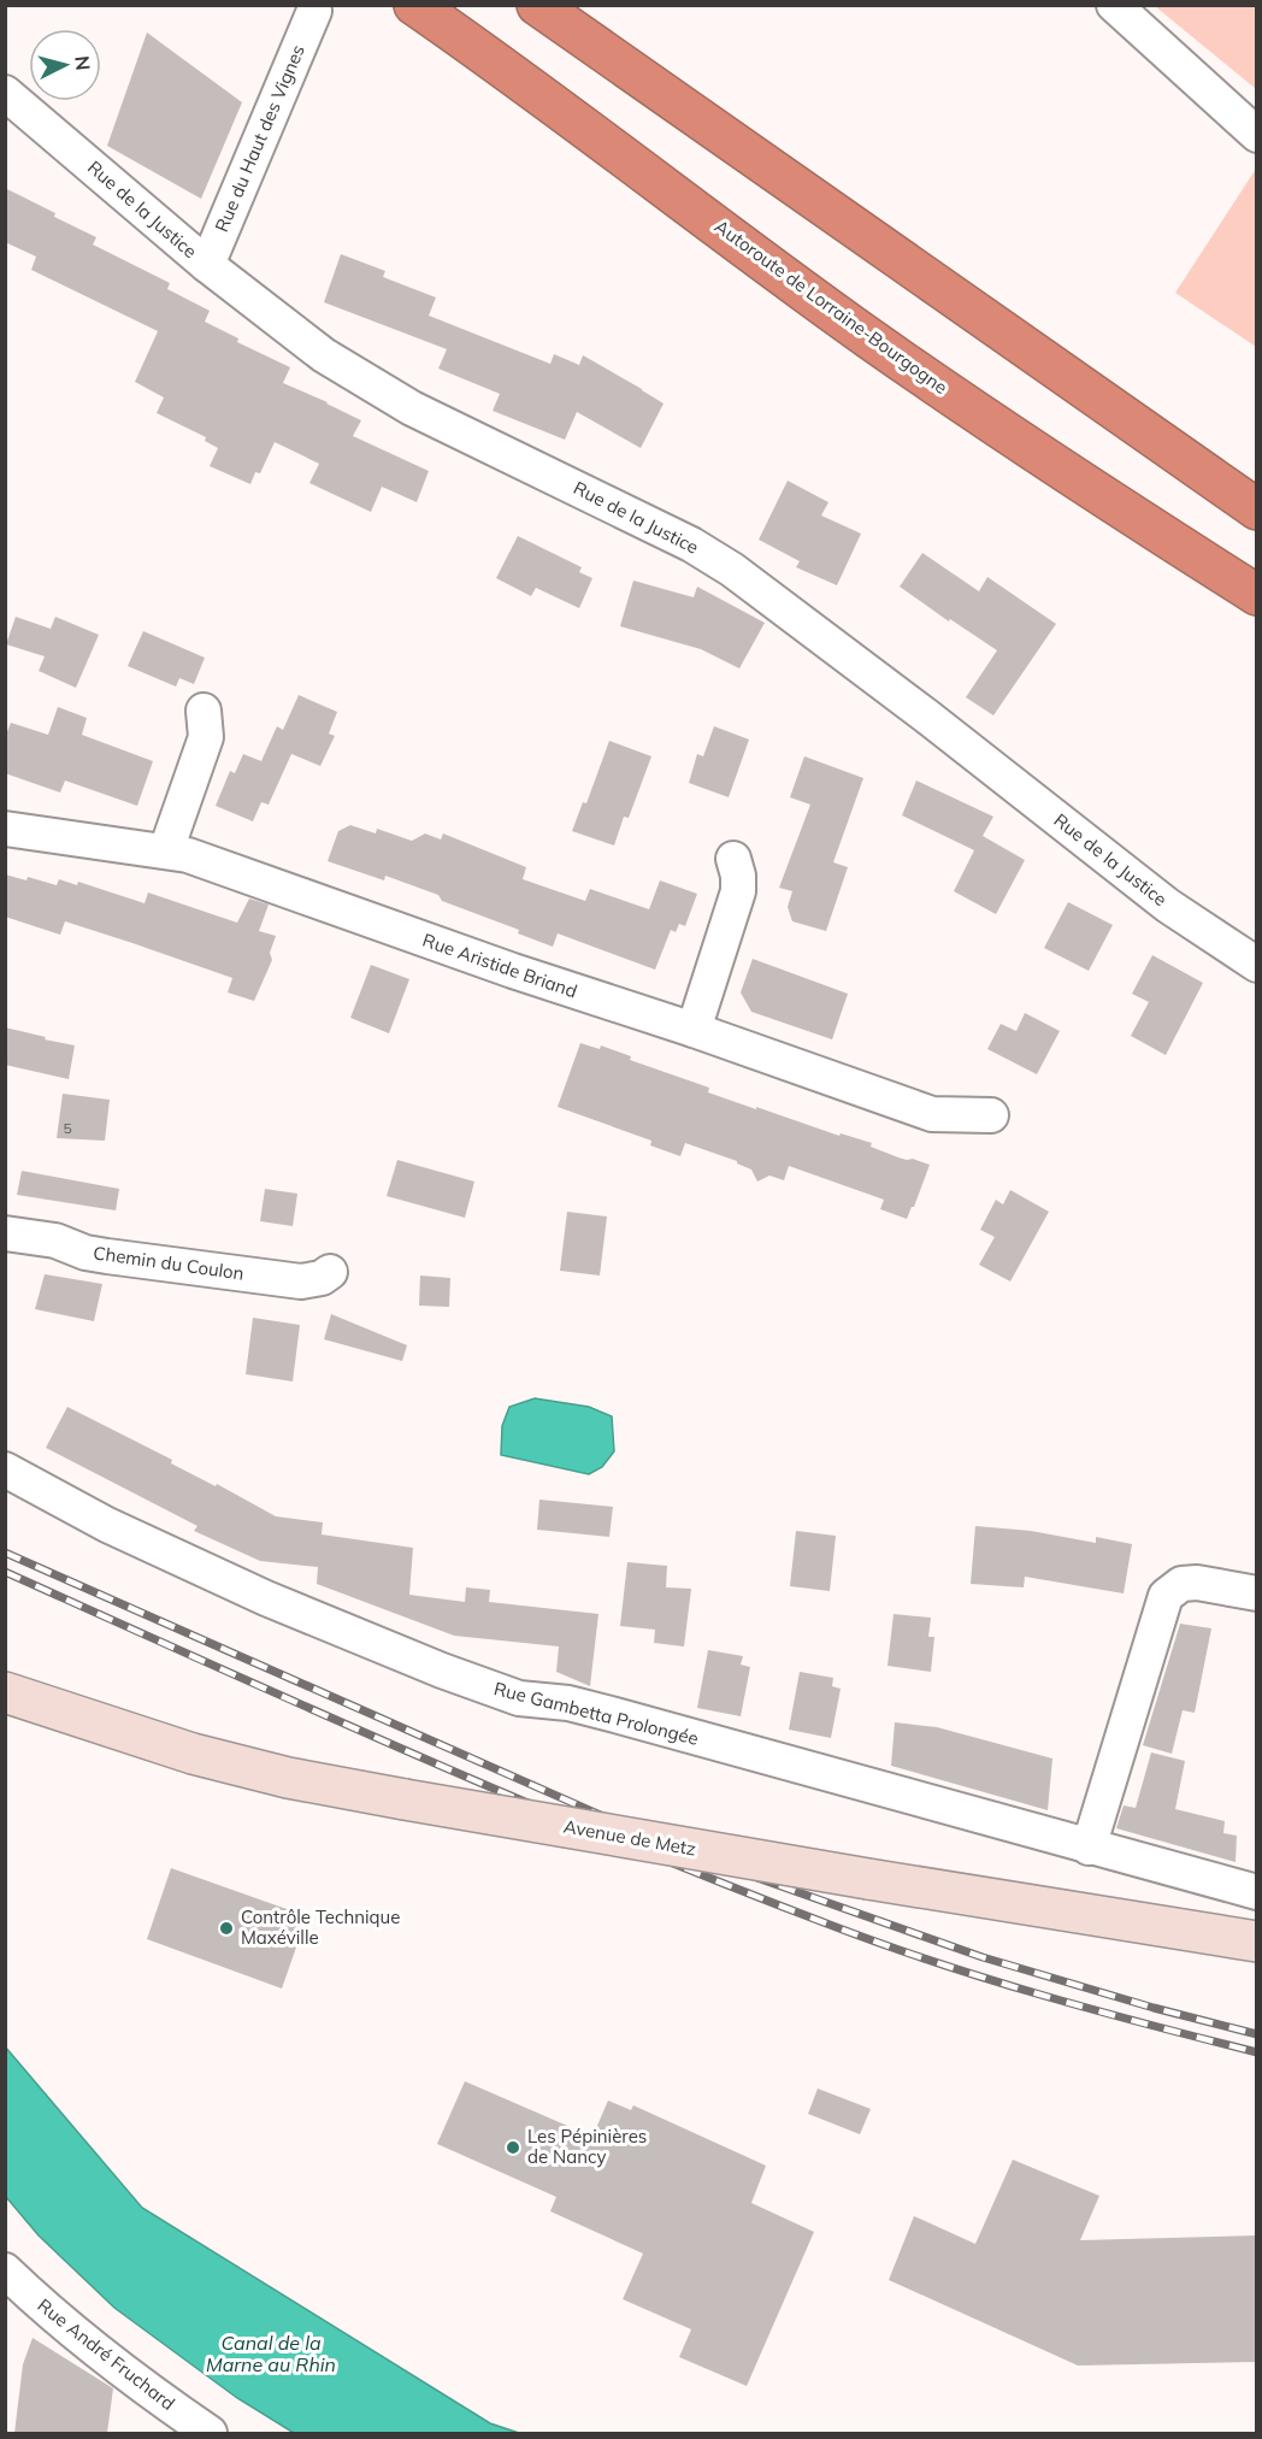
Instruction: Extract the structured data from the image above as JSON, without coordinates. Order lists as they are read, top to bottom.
{
  "streets": {
    "highway": ["Autoroute de Lorraine-Bourgogne"],
    "main road": ["Avenue de Metz"],
    "street": [
      "Rue du Haut des Vignes",
      "Rue de la Justice",
      "Rue Aristide Briand",
      "Chemin du Coulon",
      "Rue Gambetta Prolongée",
      "Rue André Fruchard"
    ]
  },
  "crossings": [
    ["Rue du Haut des Vignes", "Rue de la Justice"]
  ],
  "water": ["Canal de la Marne au Rhin"],
  "places": ["Contrôle Technique Maxéville", "Les Pépinières de Nancy"],
  "house_numbers": ["5"],
  "north": "right"
}
